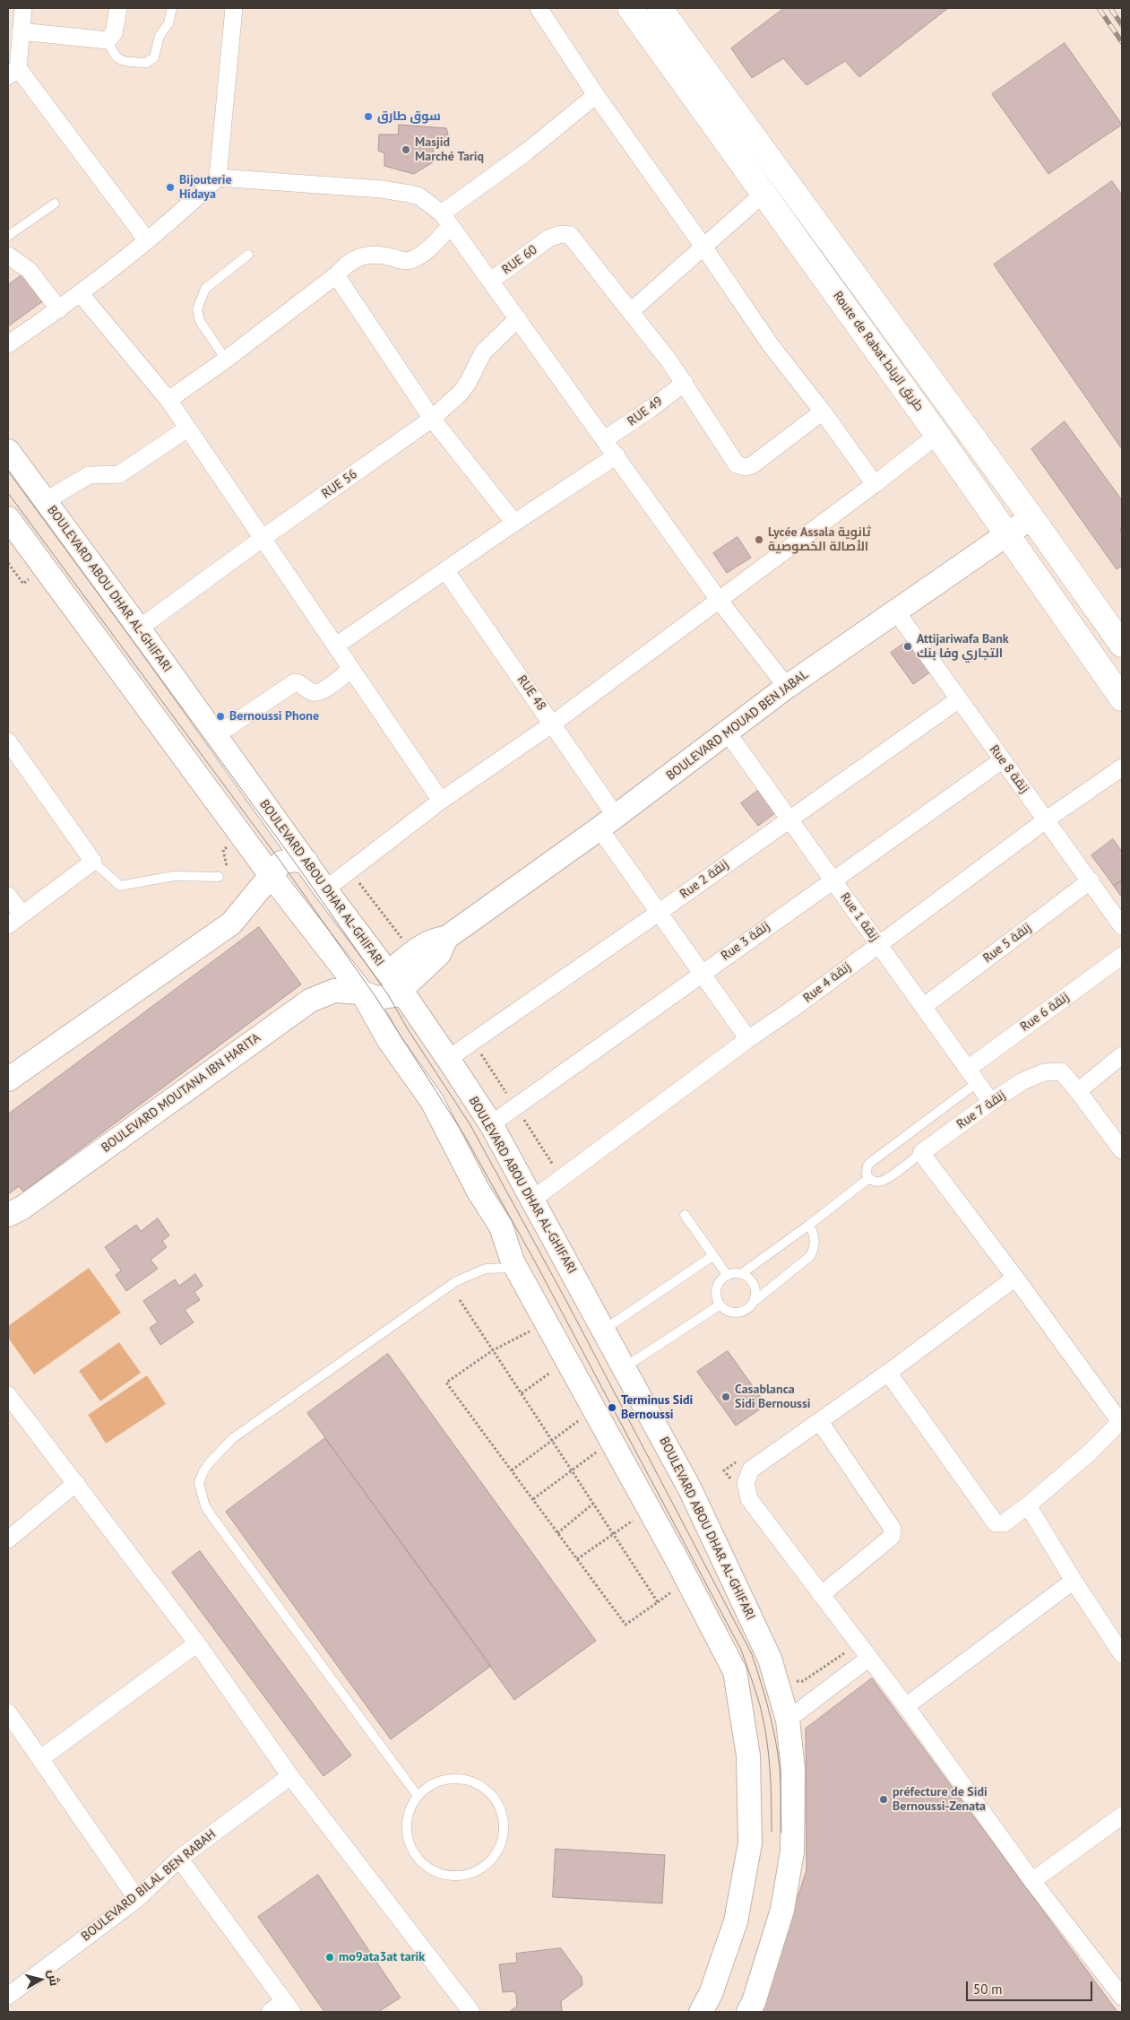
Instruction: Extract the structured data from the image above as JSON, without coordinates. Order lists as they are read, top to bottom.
{
  "streets": {
    "main road": ["Route de Rabat طريق الرباط"],
    "street": [
      "RUE 60",
      "RUE 49",
      "RUE 56",
      "BOULEVARD ABOU DHAR AL-GHIFARI",
      "RUE 48",
      "BOULEVARD MOUAD BEN JABAL",
      "Rue 8 زنقة",
      "Rue 2 زنقة",
      "Rue 1 زنقة",
      "Rue 3 زنقة",
      "Rue 5 زنقة",
      "Rue 4 زنقة",
      "Rue 6 زنقة",
      "BOULEVARD MOUTANA IBN HARITA",
      "Rue 7 زنقة",
      "BOULEVARD BILAL BEN RABAH"
    ]
  },
  "crossings": [
    ["Route de Rabat طريق الرباط", "BOULEVARD MOUAD BEN JABAL"],
    ["RUE 56", "BOULEVARD ABOU DHAR AL-GHIFARI"],
    ["BOULEVARD ABOU DHAR AL-GHIFARI", "BOULEVARD MOUAD BEN JABAL"],
    ["BOULEVARD ABOU DHAR AL-GHIFARI", "Rue 2 زنقة"],
    ["BOULEVARD ABOU DHAR AL-GHIFARI", "Rue 3 زنقة"],
    ["BOULEVARD ABOU DHAR AL-GHIFARI", "Rue 4 زنقة"],
    ["BOULEVARD ABOU DHAR AL-GHIFARI", "BOULEVARD MOUTANA IBN HARITA"],
    ["RUE 48", "BOULEVARD MOUAD BEN JABAL"],
    ["RUE 48", "Rue 2 زنقة"],
    ["RUE 48", "Rue 3 زنقة"],
    ["RUE 48", "Rue 4 زنقة"],
    ["BOULEVARD MOUAD BEN JABAL", "Rue 8 زنقة"],
    ["BOULEVARD MOUAD BEN JABAL", "Rue 1 زنقة"],
    ["BOULEVARD MOUAD BEN JABAL", "BOULEVARD MOUTANA IBN HARITA"],
    ["Rue 8 زنقة", "Rue 2 زنقة"],
    ["Rue 8 زنقة", "Rue 3 زنقة"],
    ["Rue 8 زنقة", "Rue 5 زنقة"],
    ["Rue 8 زنقة", "Rue 4 زنقة"],
    ["Rue 2 زنقة", "Rue 1 زنقة"],
    ["Rue 1 زنقة", "Rue 3 زنقة"],
    ["Rue 1 زنقة", "Rue 5 زنقة"],
    ["Rue 1 زنقة", "Rue 4 زنقة"],
    ["Rue 1 زنقة", "Rue 6 زنقة"],
    ["Rue 1 زنقة", "Rue 7 زنقة"]
  ],
  "places": [
    "سوق طارق",
    "Masjid Marché Tariq",
    "Bijouterie Hidaya",
    "Lycée Assala ثانوية الأصالة الخصوصية",
    "Attijariwafa Bank التجاري وفا بنك",
    "Bernoussi Phone",
    "Casablanca Sidi Bernoussi",
    "Terminus Sidi Bernoussi",
    "préfecture de Sidi Bernoussi-Zenata",
    "mo9ata3at tarik"
  ],
  "scale_bar": "50 m",
  "north": "right"
}
